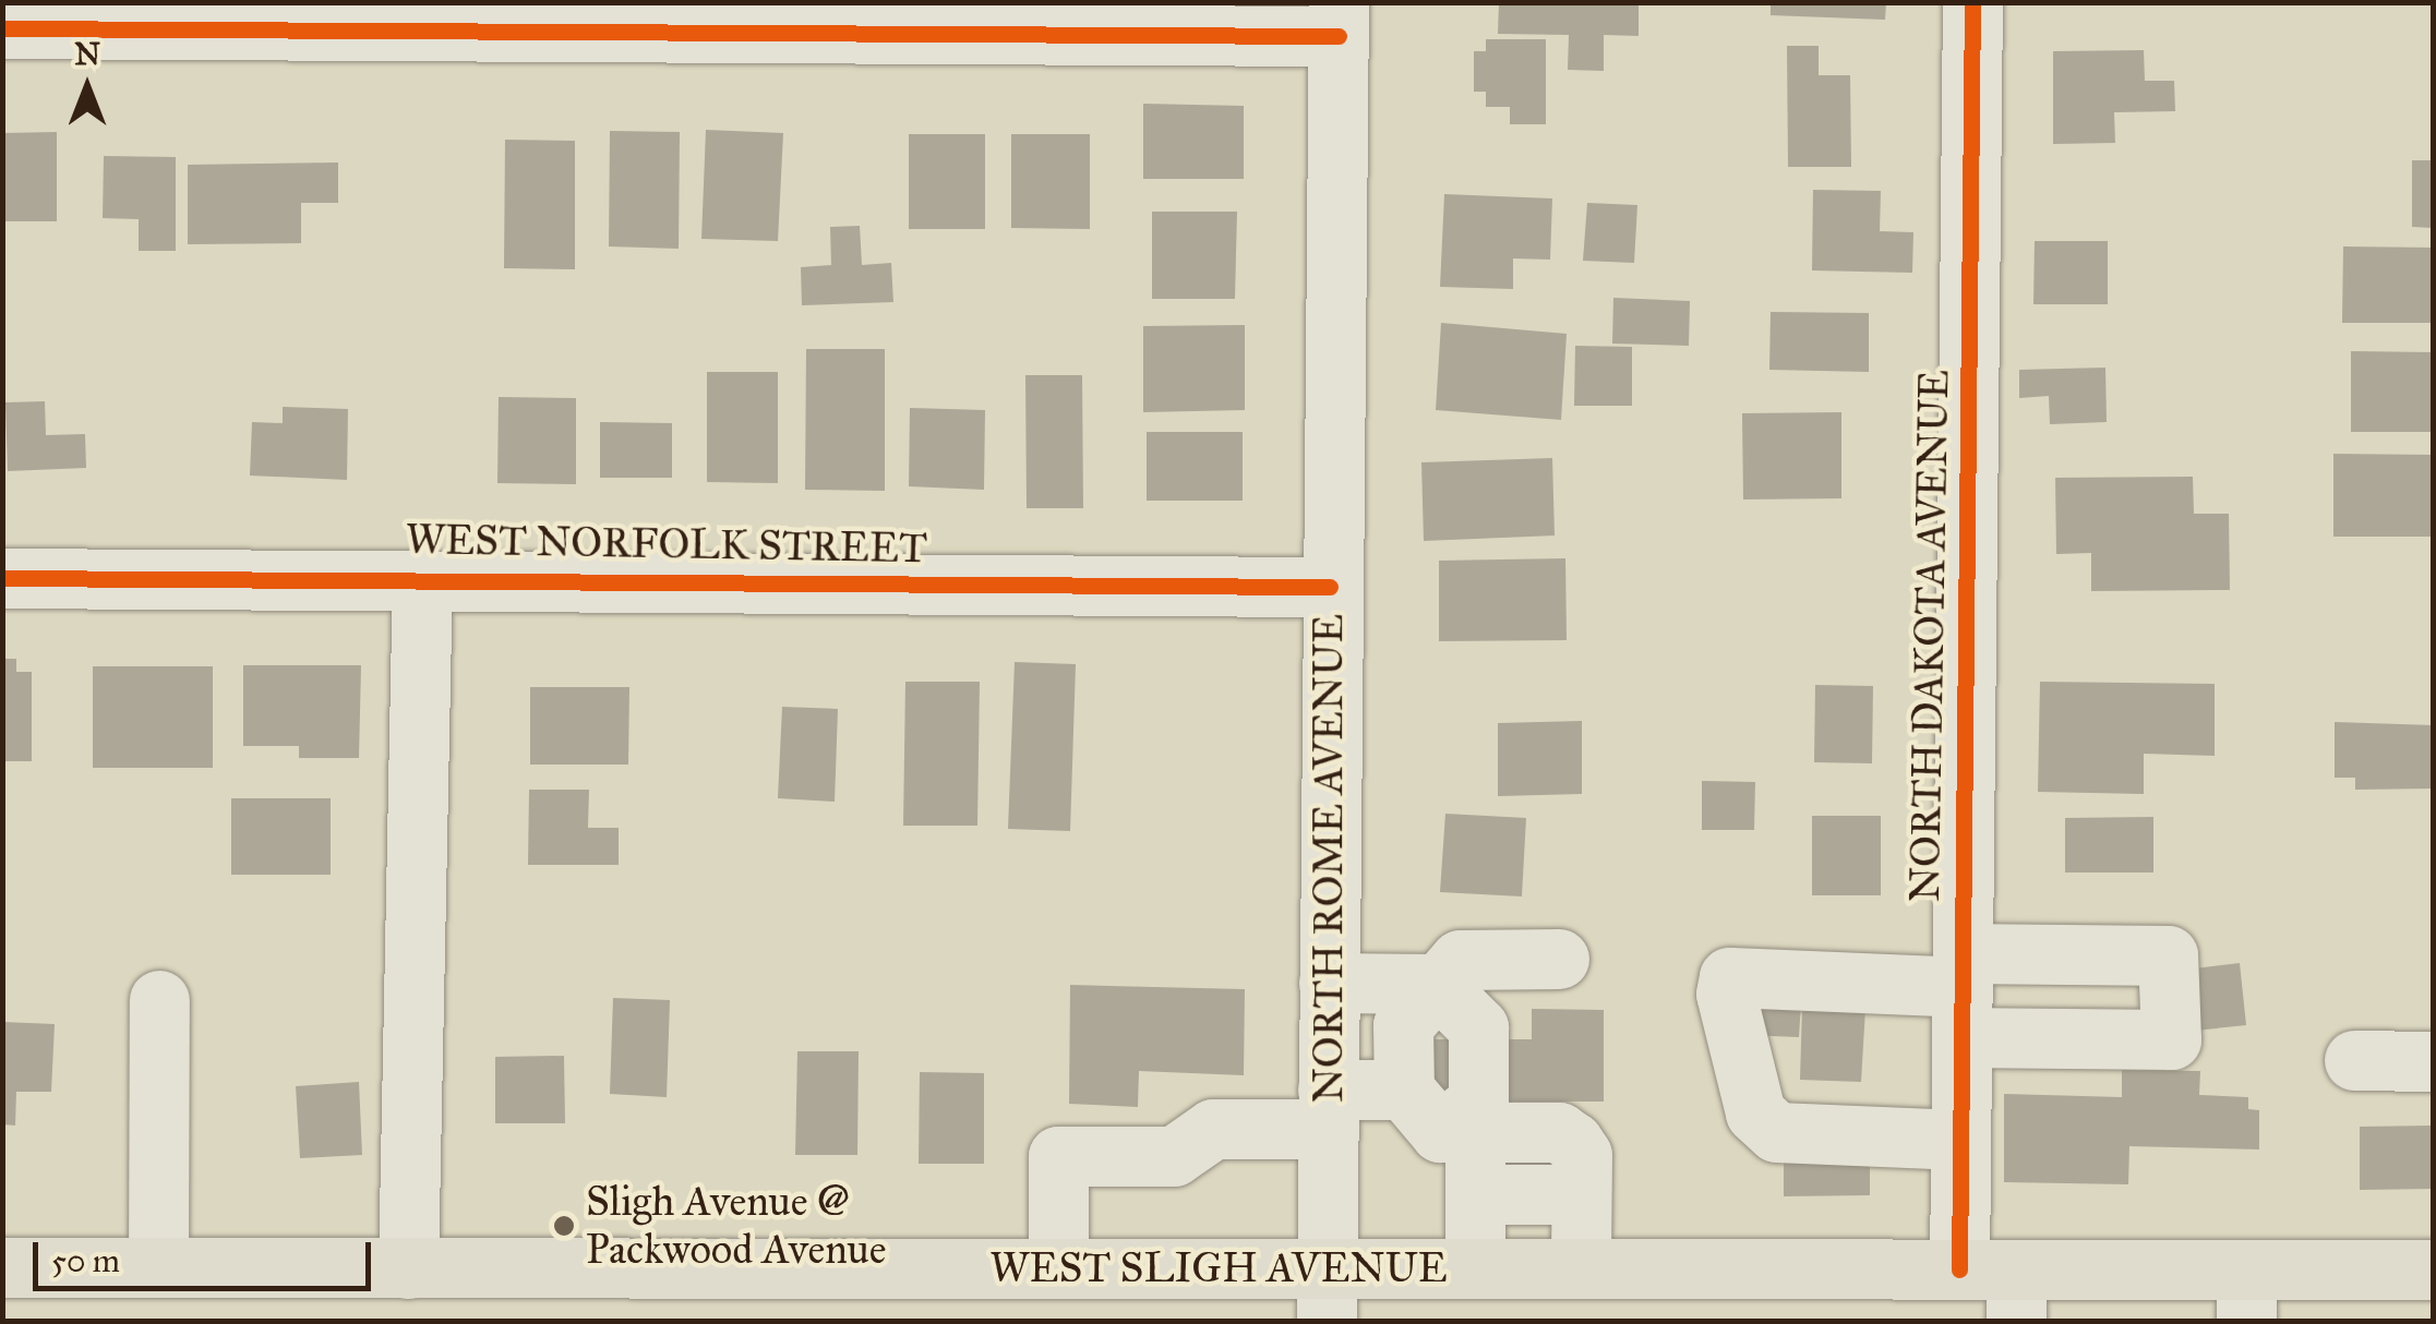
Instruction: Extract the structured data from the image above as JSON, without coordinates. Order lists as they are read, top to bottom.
{
  "streets": {
    "main road": ["WEST SLIGH AVENUE"],
    "street": ["WEST NORFOLK STREET", "NORTH DAKOTA AVENUE", "NORTH ROME AVENUE"]
  },
  "crossings": [
    ["WEST NORFOLK STREET", "NORTH ROME AVENUE"],
    ["NORTH DAKOTA AVENUE", "WEST SLIGH AVENUE"],
    ["NORTH ROME AVENUE", "WEST SLIGH AVENUE"]
  ],
  "places": ["Sligh Avenue @ Packwood Avenue"],
  "scale_bar": "50 m",
  "north": "top"
}
